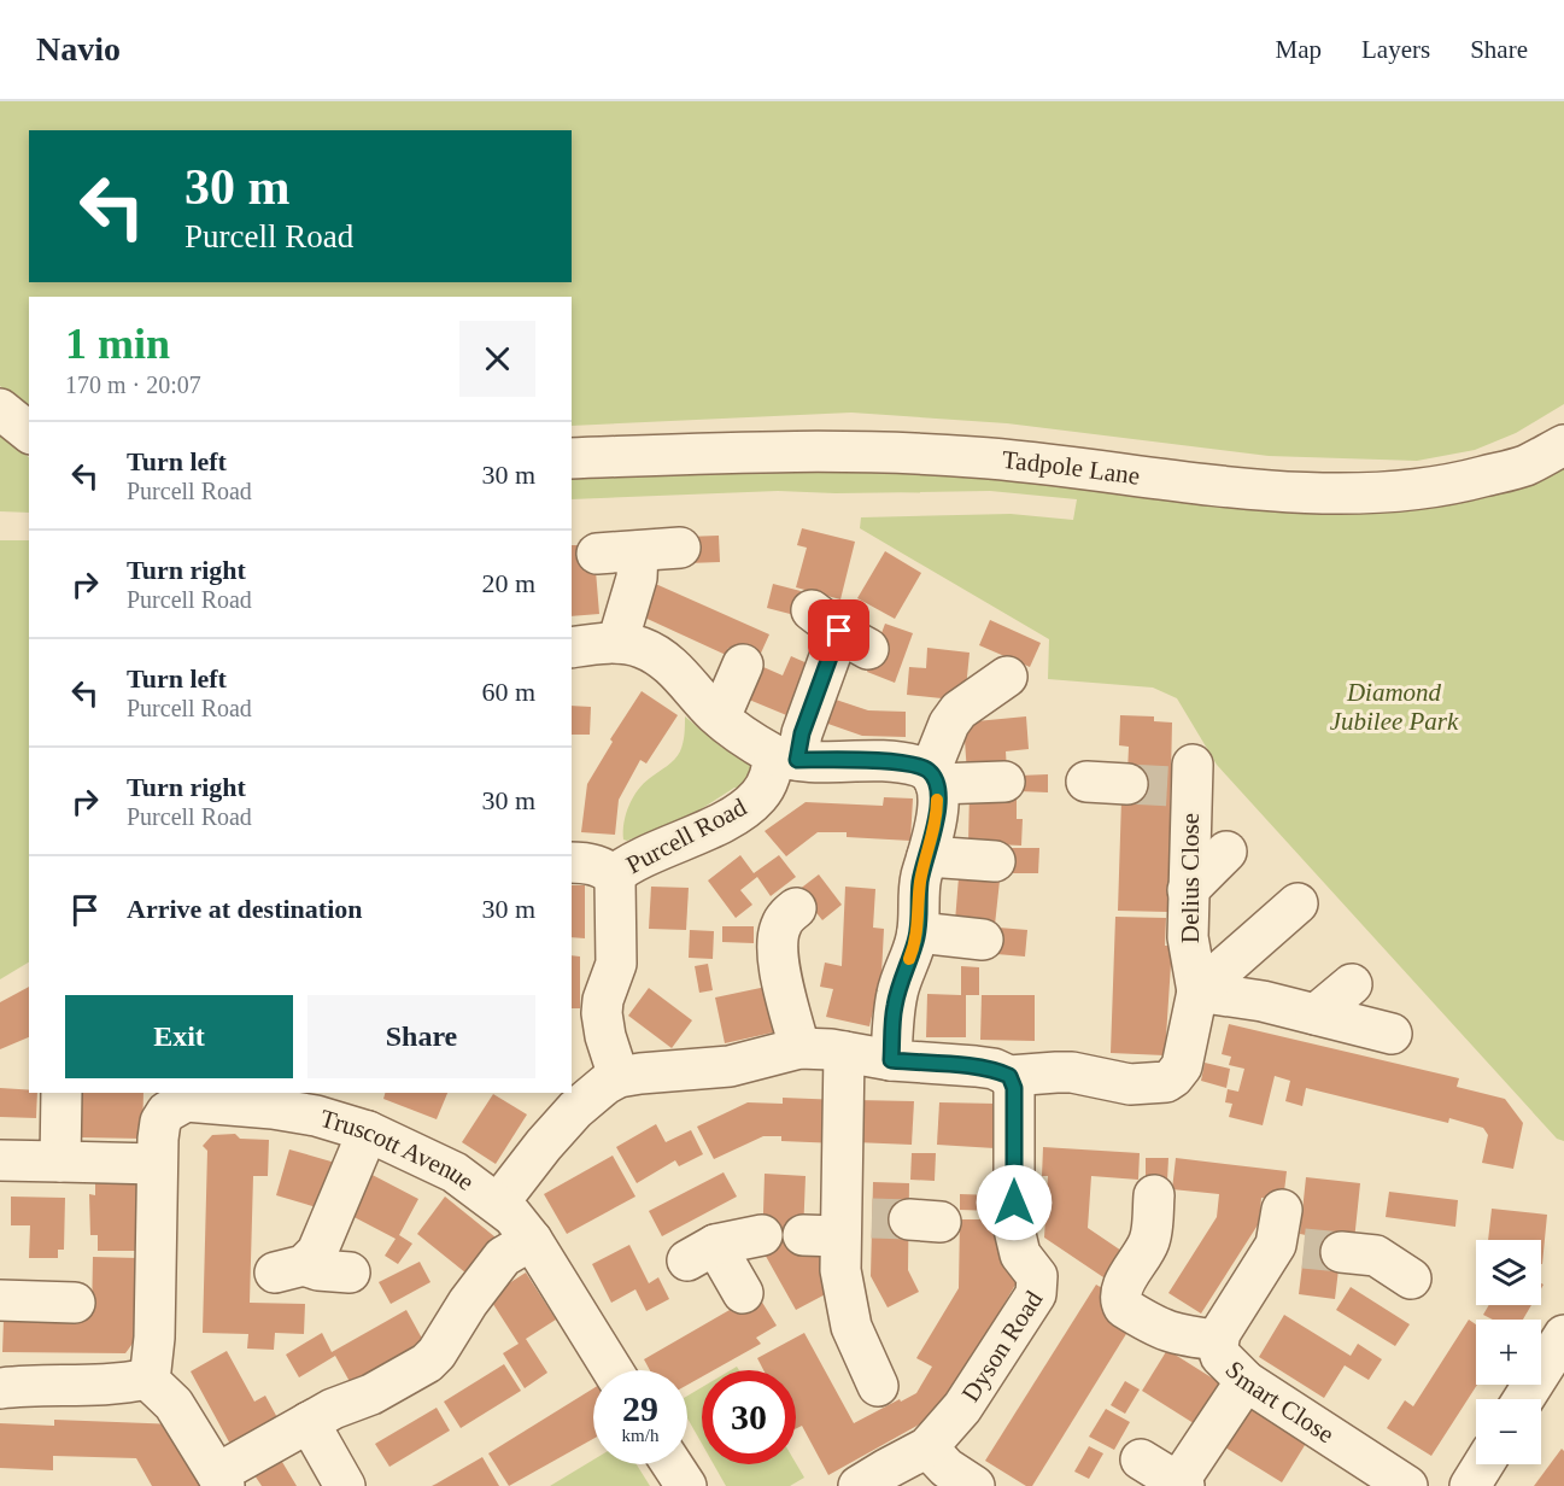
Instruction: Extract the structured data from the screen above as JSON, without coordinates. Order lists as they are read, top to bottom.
{
  "streets": {
    "street": [
      "Tadpole Lane",
      "Purcell Road",
      "Delius Close",
      "Truscott Avenue",
      "Dyson Road",
      "Smart Close"
    ]
  },
  "crossings": [
    ["Delius Close", "Dyson Road"]
  ],
  "parks": ["Diamond Jubilee Park"],
  "page": {
    "header": "Navio",
    "nav": ["Map", "Layers", "Share"],
    "turn": ["30 m", "Purcell Road"],
    "heading": ["1 min", "170 m · 20:07"],
    "list": [
      {
        "name": "Turn left",
        "note": "Purcell Road",
        "value": "30 m"
      },
      {
        "name": "Turn right",
        "note": "Purcell Road",
        "value": "20 m"
      },
      {
        "name": "Turn left",
        "note": "Purcell Road",
        "value": "60 m"
      },
      {
        "name": "Turn right",
        "note": "Purcell Road",
        "value": "30 m"
      },
      {
        "name": "Arrive at destination",
        "value": "30 m"
      }
    ],
    "buttons": ["Exit", "Share"],
    "map_buttons": ["+", "−"],
    "speed": "29 km/h",
    "limit": "30"
  }
}
